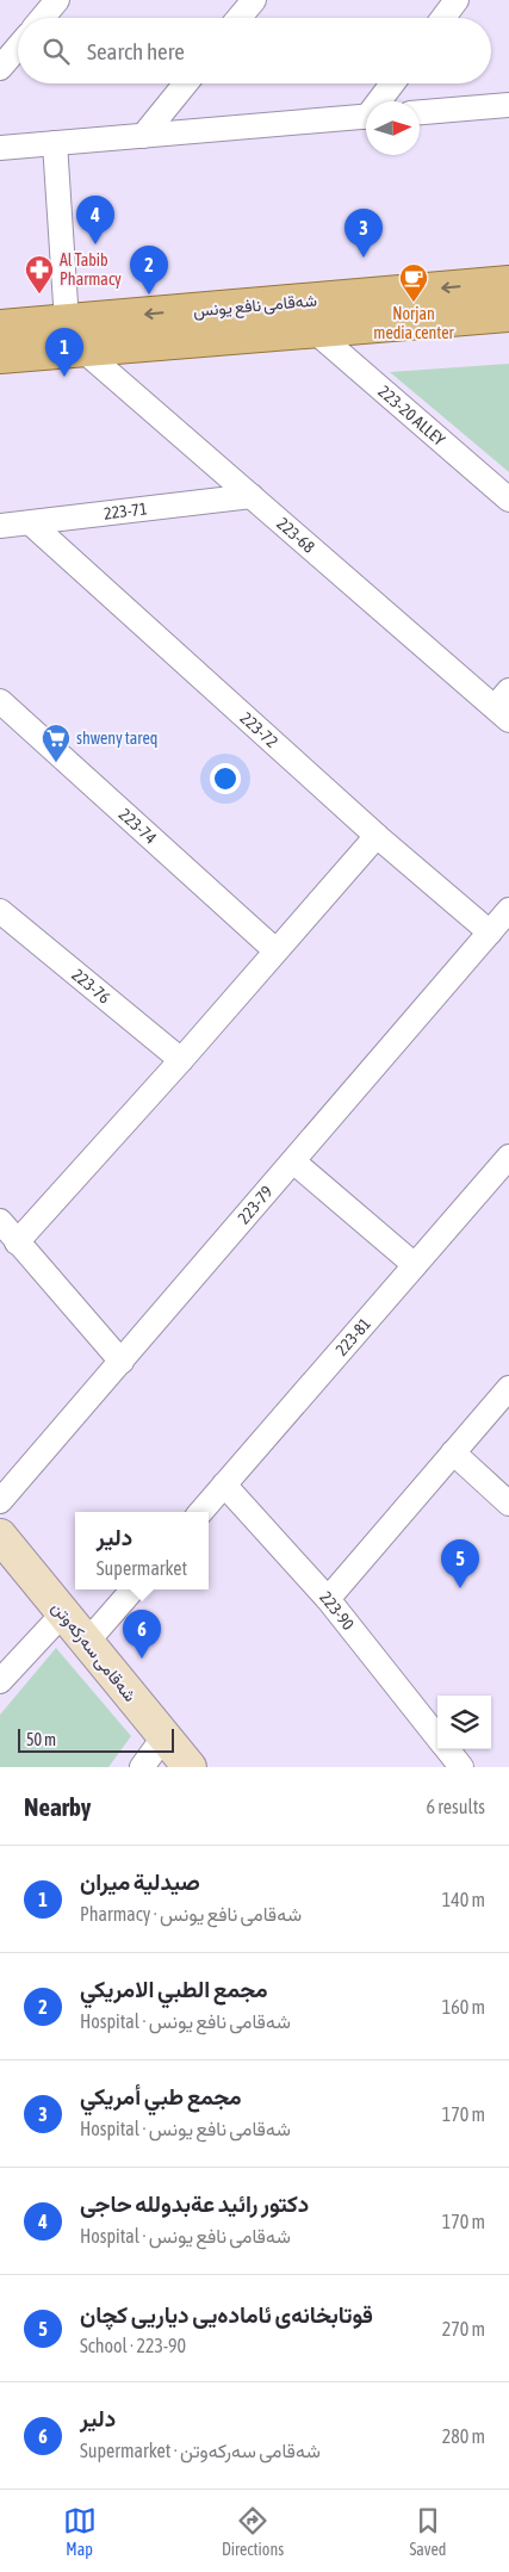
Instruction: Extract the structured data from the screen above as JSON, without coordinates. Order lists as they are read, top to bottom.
{
  "streets": {
    "main road": ["شەقامی نافع یونس"],
    "street": [
      "223-20 ALLEY",
      "223-71",
      "223-68",
      "223-72",
      "223-74",
      "223-76",
      "223-79",
      "223-81",
      "223-90",
      "شەقامی سەرکەوتن"
    ]
  },
  "crossings": [
    ["شەقامی نافع یونس", "223-20 ALLEY"],
    ["شەقامی نافع یونس", "223-68"],
    ["223-71", "223-68"],
    ["223-71", "223-72"],
    ["223-72", "223-79"],
    ["223-81", "223-90"]
  ],
  "places": {
    "pharmacy": ["Al Tabib Pharmacy"],
    "cafe": ["Norjan media center"],
    "supermarket": ["shweny tareq"]
  },
  "scale_bar": "50 m",
  "north": "right",
  "page": {
    "search": "Search here",
    "pins": [
      "4",
      "3",
      "2",
      "1",
      "5",
      "6"
    ],
    "popup": ["دلير", "Supermarket"],
    "scale": "50 m",
    "heading": ["Nearby", "6 results"],
    "list": [
      {
        "mark": "1",
        "name": "صيدلية ميران",
        "note": "Pharmacy · شەقامی نافع یونس",
        "value": "140 m"
      },
      {
        "mark": "2",
        "name": "مجمع الطبي الامريكي",
        "note": "Hospital · شەقامی نافع یونس",
        "value": "160 m"
      },
      {
        "mark": "3",
        "name": "مجمع طبي أمریکي",
        "note": "Hospital · شەقامی نافع یونس",
        "value": "170 m"
      },
      {
        "mark": "4",
        "name": "دكتور رائيد عةبدولله حاجى",
        "note": "Hospital · شەقامی نافع یونس",
        "value": "170 m"
      },
      {
        "mark": "5",
        "name": "قوتابخانەی ئامادەیی دیاریی کچان",
        "note": "School · 223-90",
        "value": "270 m"
      },
      {
        "mark": "6",
        "name": "دلير",
        "note": "Supermarket · شەقامی سەرکەوتن",
        "value": "280 m"
      }
    ],
    "nav": ["Map", "Directions", "Saved"]
  }
}
